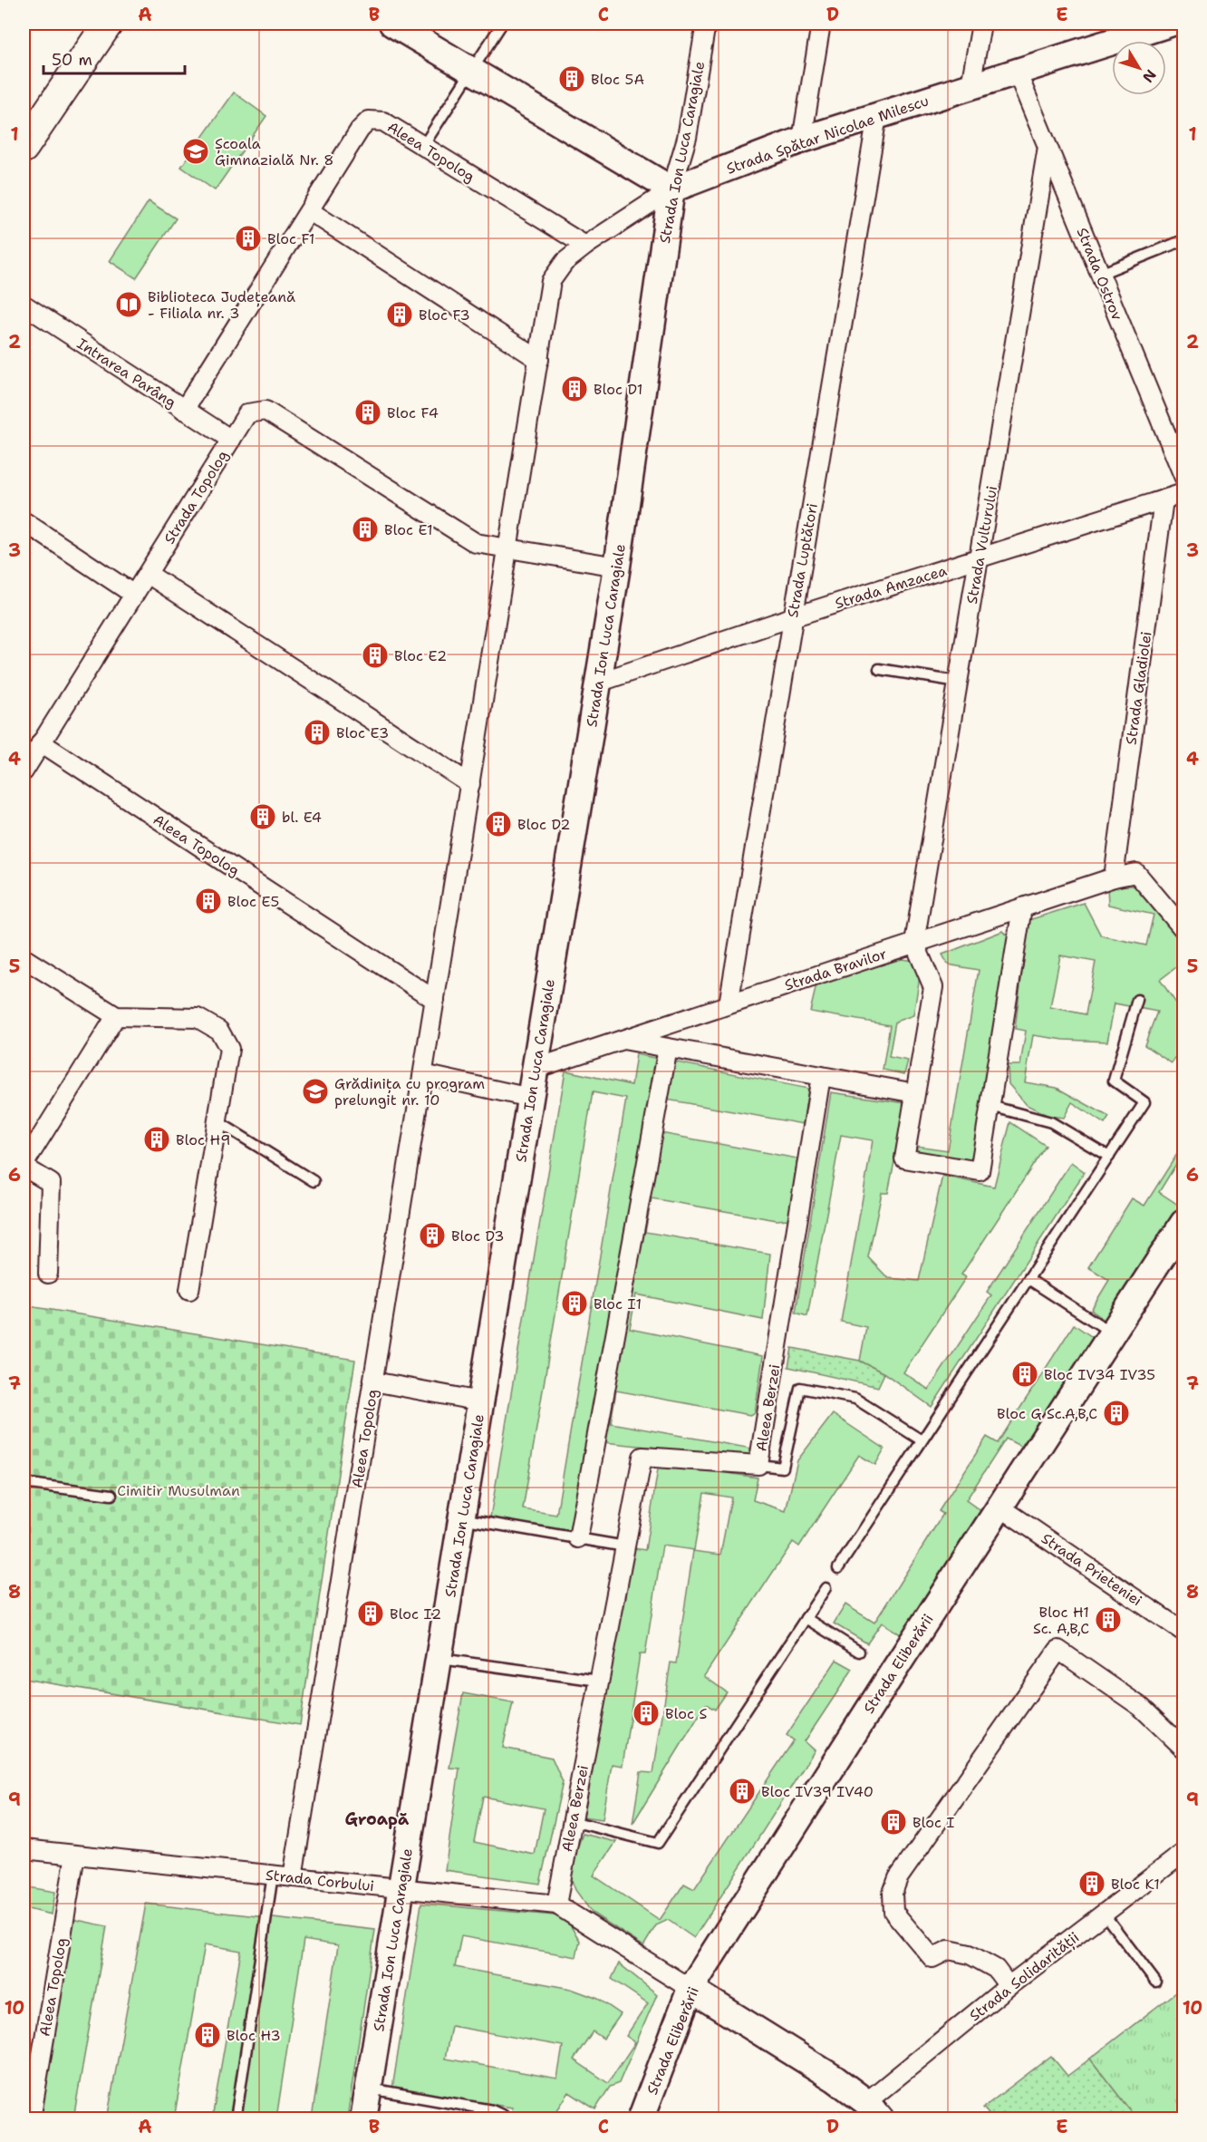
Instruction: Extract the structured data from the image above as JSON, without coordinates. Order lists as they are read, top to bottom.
{
  "streets": {
    "street": [
      "Strada Spătar Nicolae Milescu",
      "Aleea Topolog",
      "Strada Ion Luca Caragiale",
      "Strada Ostrov",
      "Intrarea Parâng",
      "Strada Topolog",
      "Strada Vulturului",
      "Strada Luptători",
      "Strada Amzacea",
      "Strada Gladiolei",
      "Strada Bravilor",
      "Aleea Berzei",
      "Strada Prieteniei",
      "Strada Eliberării",
      "Strada Corbului",
      "Strada Solidarității"
    ]
  },
  "crossings": [
    ["Strada Spătar Nicolae Milescu", "Aleea Topolog"],
    ["Strada Spătar Nicolae Milescu", "Strada Ion Luca Caragiale"],
    ["Strada Spătar Nicolae Milescu", "Strada Ostrov"],
    ["Strada Spătar Nicolae Milescu", "Strada Luptători"],
    ["Aleea Topolog", "Strada Ion Luca Caragiale"],
    ["Aleea Topolog", "Intrarea Parâng"],
    ["Aleea Topolog", "Strada Topolog"],
    ["Aleea Topolog", "Strada Corbului"],
    ["Strada Ion Luca Caragiale", "Strada Amzacea"],
    ["Strada Ion Luca Caragiale", "Strada Bravilor"],
    ["Strada Ion Luca Caragiale", "Strada Corbului"],
    ["Strada Ostrov", "Strada Vulturului"],
    ["Intrarea Parâng", "Strada Topolog"],
    ["Strada Vulturului", "Strada Amzacea"],
    ["Strada Vulturului", "Strada Bravilor"],
    ["Strada Luptători", "Strada Amzacea"],
    ["Strada Luptători", "Strada Bravilor"],
    ["Strada Amzacea", "Strada Gladiolei"],
    ["Strada Gladiolei", "Strada Bravilor"],
    ["Aleea Berzei", "Strada Corbului"],
    ["Strada Prieteniei", "Strada Eliberării"],
    ["Strada Eliberării", "Strada Corbului"]
  ],
  "districts": ["Groapă"],
  "parks": ["Cimitir Musulman"],
  "places": {
    "building": [
      "Bloc 5A",
      "Bloc F1",
      "Bloc F3",
      "Bloc D1",
      "Bloc F4",
      "Bloc E1",
      "Bloc E2",
      "Bloc E3",
      "bl. E4",
      "Bloc D2",
      "Bloc E5",
      "Bloc H9",
      "Bloc D3",
      "Bloc I1",
      "Bloc IV34 IV35",
      "Bloc G Sc.A,B,C",
      "Bloc I2",
      "Bloc H1 Sc. A,B,C",
      "Bloc S",
      "Bloc IV39 IV40",
      "Bloc I",
      "Bloc K1",
      "Bloc H3"
    ],
    "school or university": ["Școala Gimnazială Nr. 8", "Grădinița cu program prelungit nr. 10"],
    "library": ["Biblioteca Județeană - Filiala nr. 3"]
  },
  "scale_bar": "50 m",
  "north": "bottom right",
  "grid": {
    "columns": [
      "A",
      "B",
      "C",
      "D",
      "E"
    ],
    "rows": [
      "1",
      "2",
      "3",
      "4",
      "5",
      "6",
      "7",
      "8",
      "9",
      "10"
    ]
  }
}
